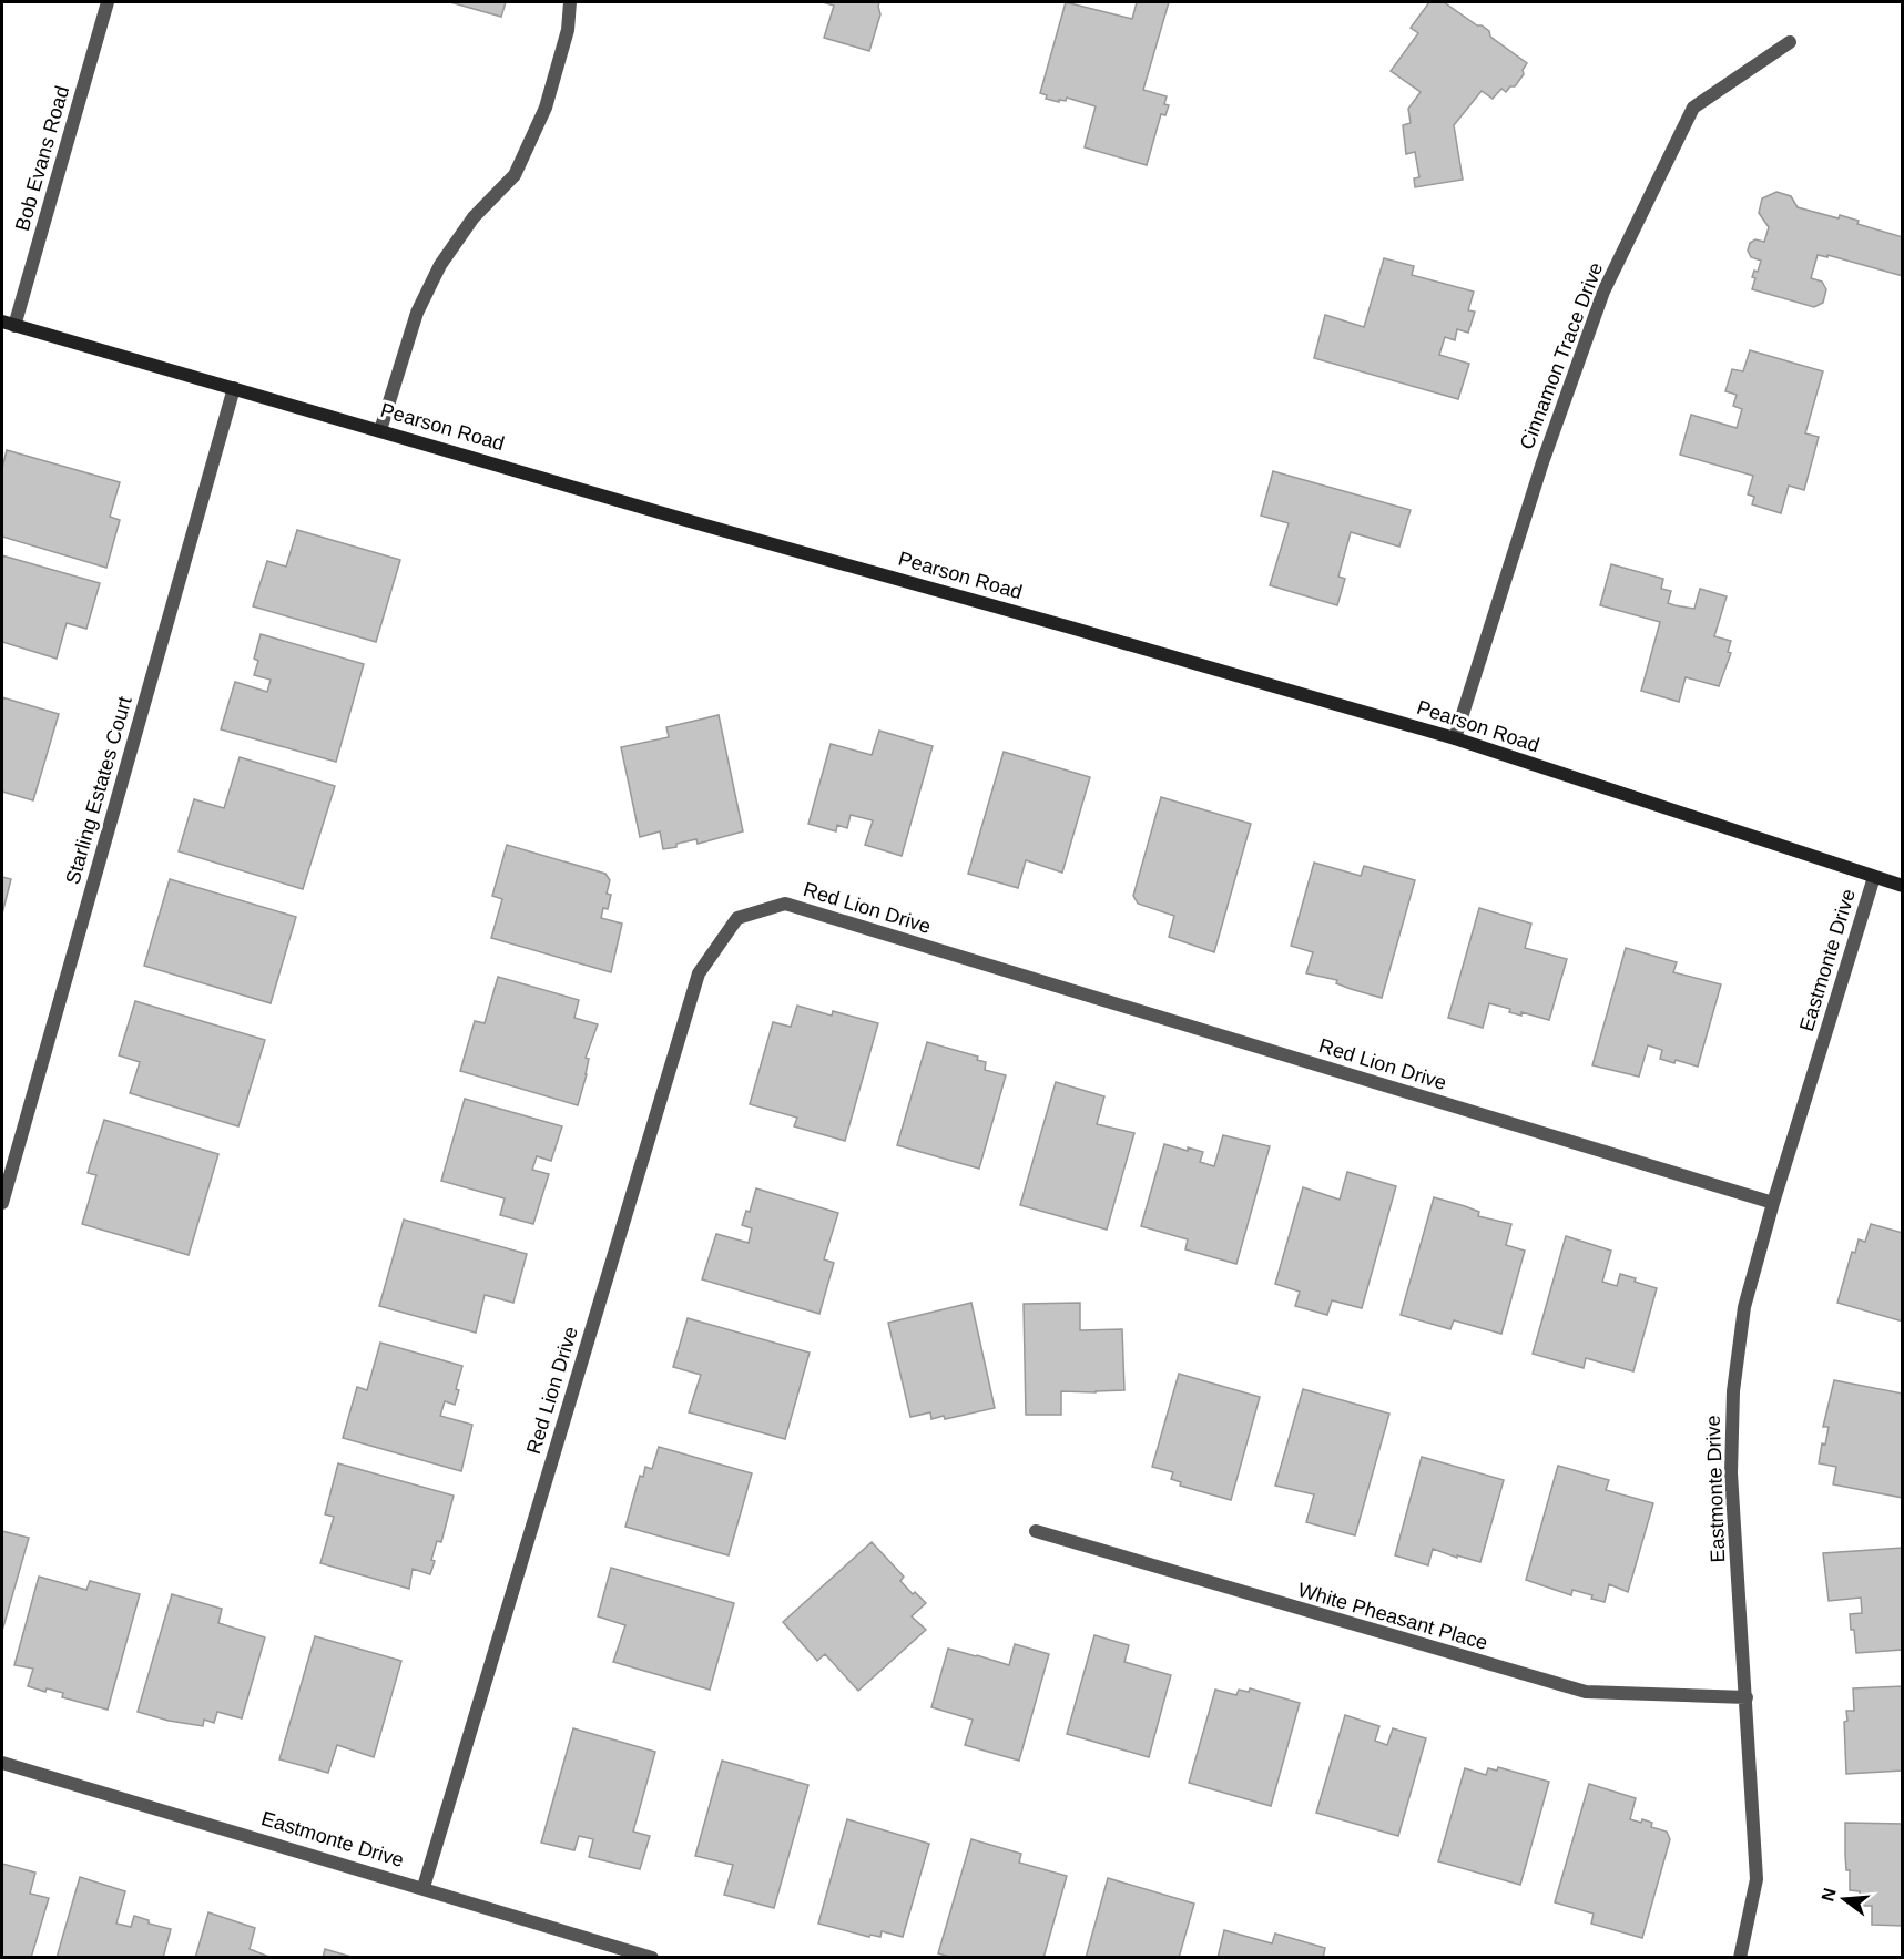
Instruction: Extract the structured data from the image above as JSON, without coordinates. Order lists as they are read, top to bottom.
{
  "streets": {
    "street": [
      "Bob Evans Road",
      "Cinnamon Trace Drive",
      "Pearson Road",
      "Starling Estates Court",
      "Red Lion Drive",
      "Eastmonte Drive",
      "White Pheasant Place"
    ]
  },
  "crossings": [
    ["Bob Evans Road", "Pearson Road"],
    ["Cinnamon Trace Drive", "Pearson Road"],
    ["Pearson Road", "Starling Estates Court"],
    ["Pearson Road", "Eastmonte Drive"],
    ["Red Lion Drive", "Eastmonte Drive"],
    ["Eastmonte Drive", "White Pheasant Place"]
  ],
  "north": "left"
}
